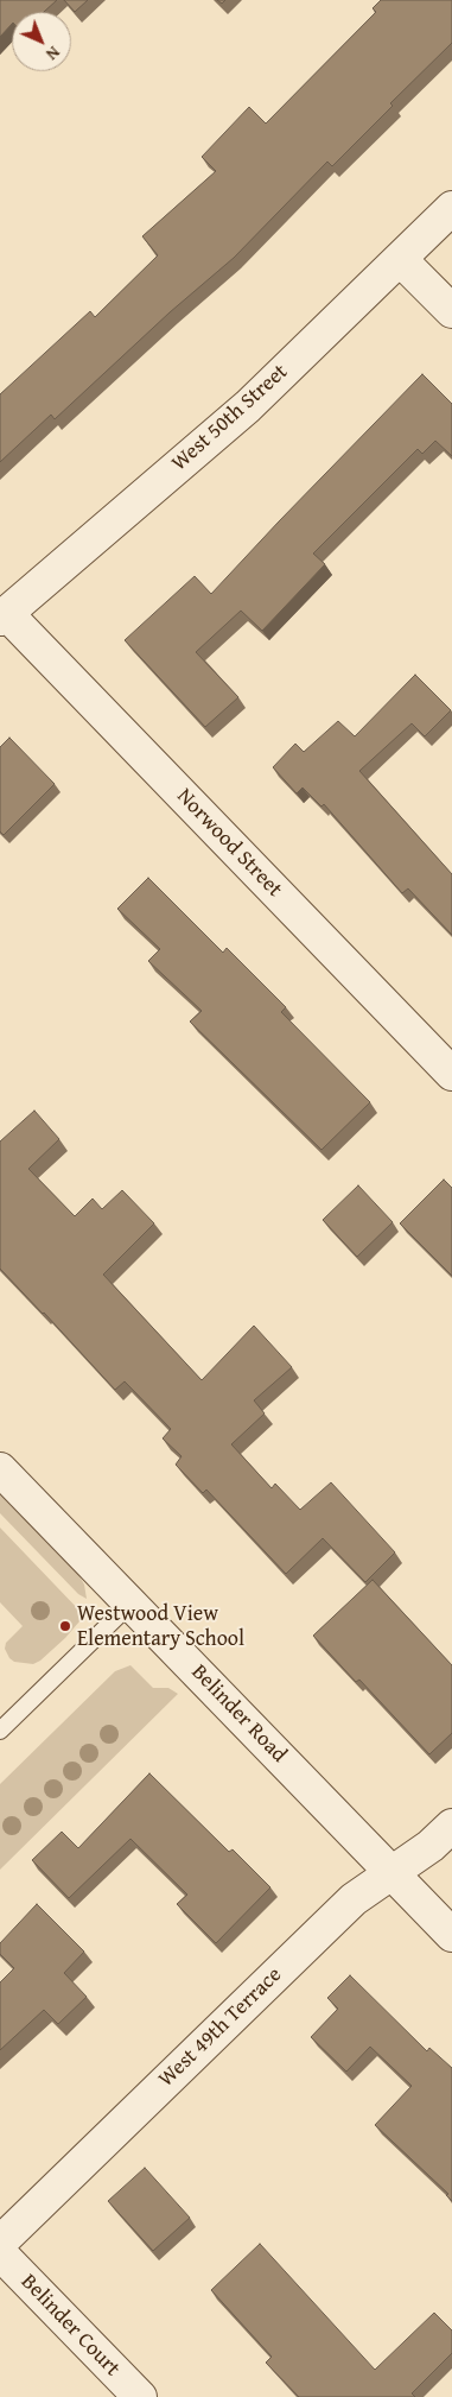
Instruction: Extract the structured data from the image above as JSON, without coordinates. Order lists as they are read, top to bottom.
{
  "streets": {
    "street": [
      "West 50th Street",
      "Norwood Street",
      "Belinder Road",
      "West 49th Terrace",
      "Belinder Court"
    ]
  },
  "crossings": [
    ["West 50th Street", "Norwood Street"],
    ["Belinder Road", "West 49th Terrace"]
  ],
  "places": ["Westwood View Elementary School"],
  "north": "bottom right"
}
